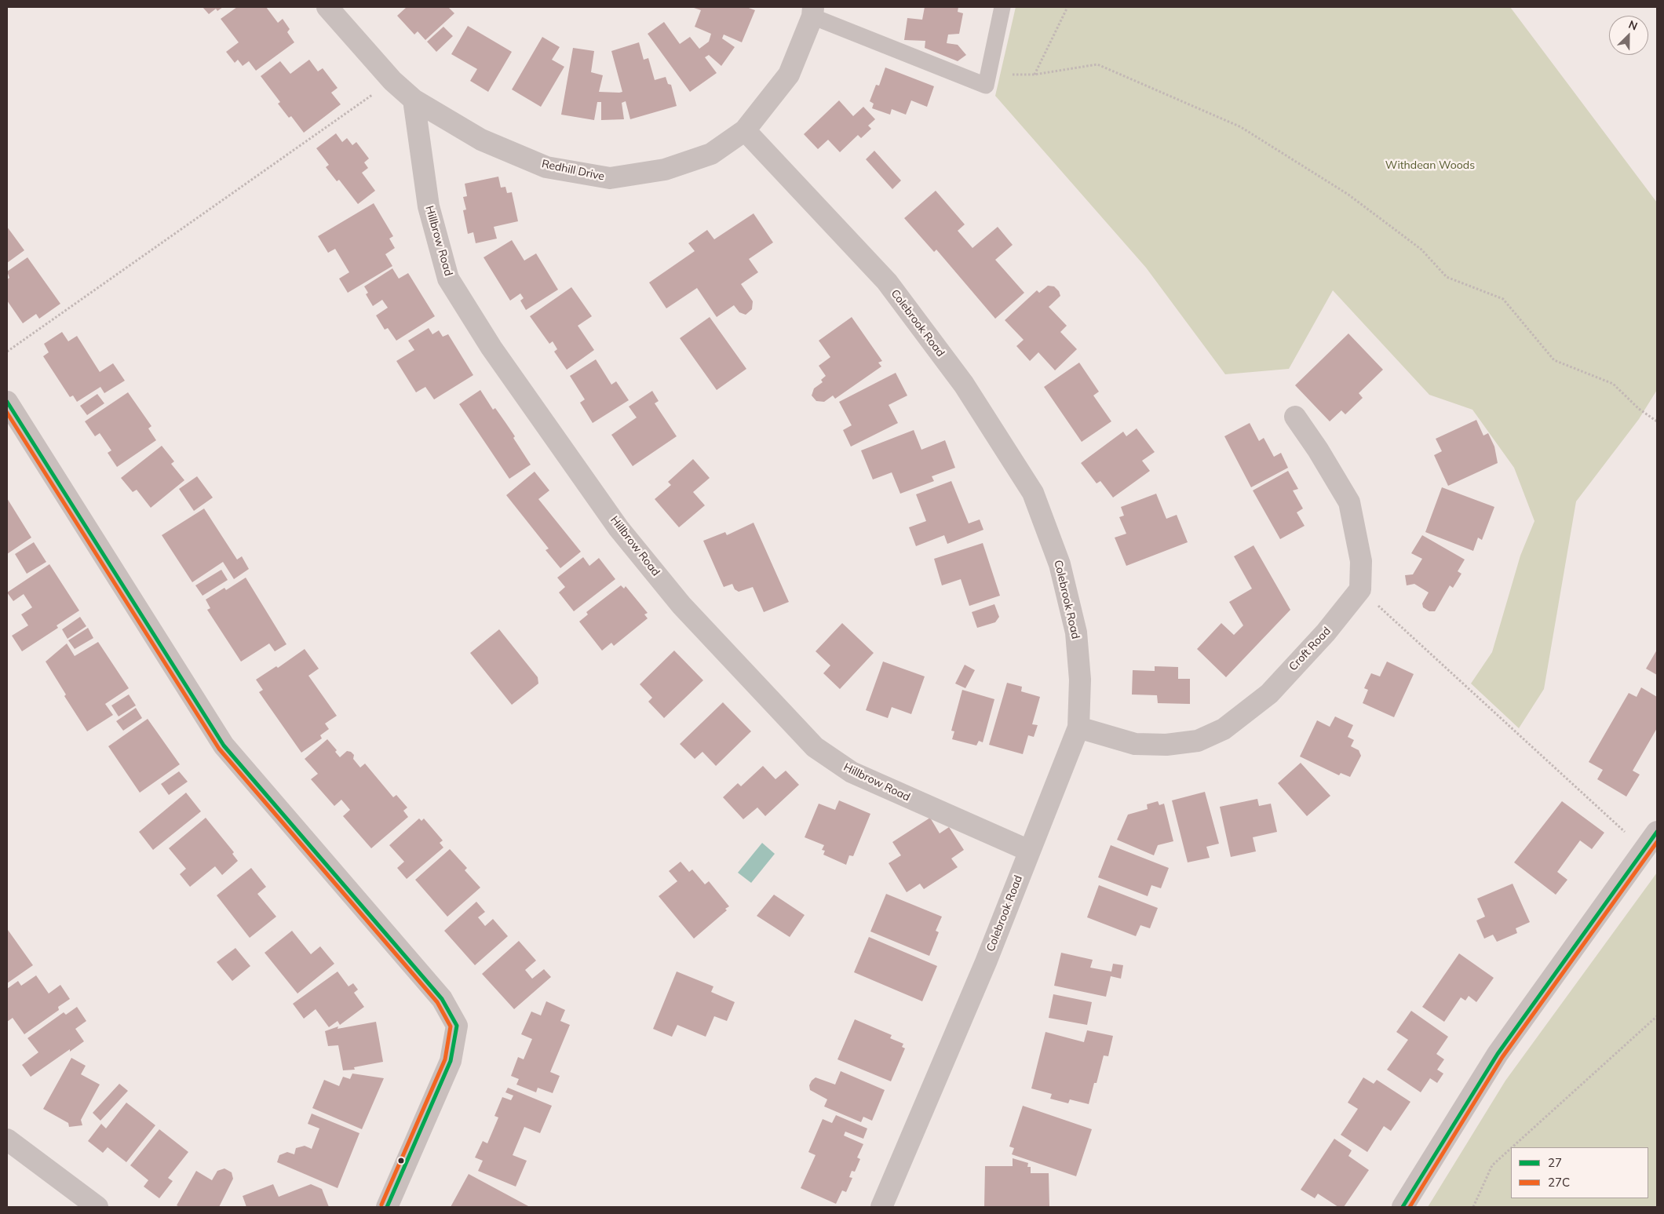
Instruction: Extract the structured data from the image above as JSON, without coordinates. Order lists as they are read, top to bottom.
{
  "streets": {
    "street": [
      "Redhill Drive",
      "Hillbrow Road",
      "Colebrook Road",
      "Croft Road"
    ]
  },
  "crossings": [
    ["Redhill Drive", "Hillbrow Road"],
    ["Redhill Drive", "Colebrook Road"],
    ["Hillbrow Road", "Colebrook Road"],
    ["Colebrook Road", "Croft Road"]
  ],
  "parks": ["Withdean Woods"],
  "lines": ["transit line 27", "transit line 27C"],
  "legend": ["27", "27C"],
  "north": "top right"
}
